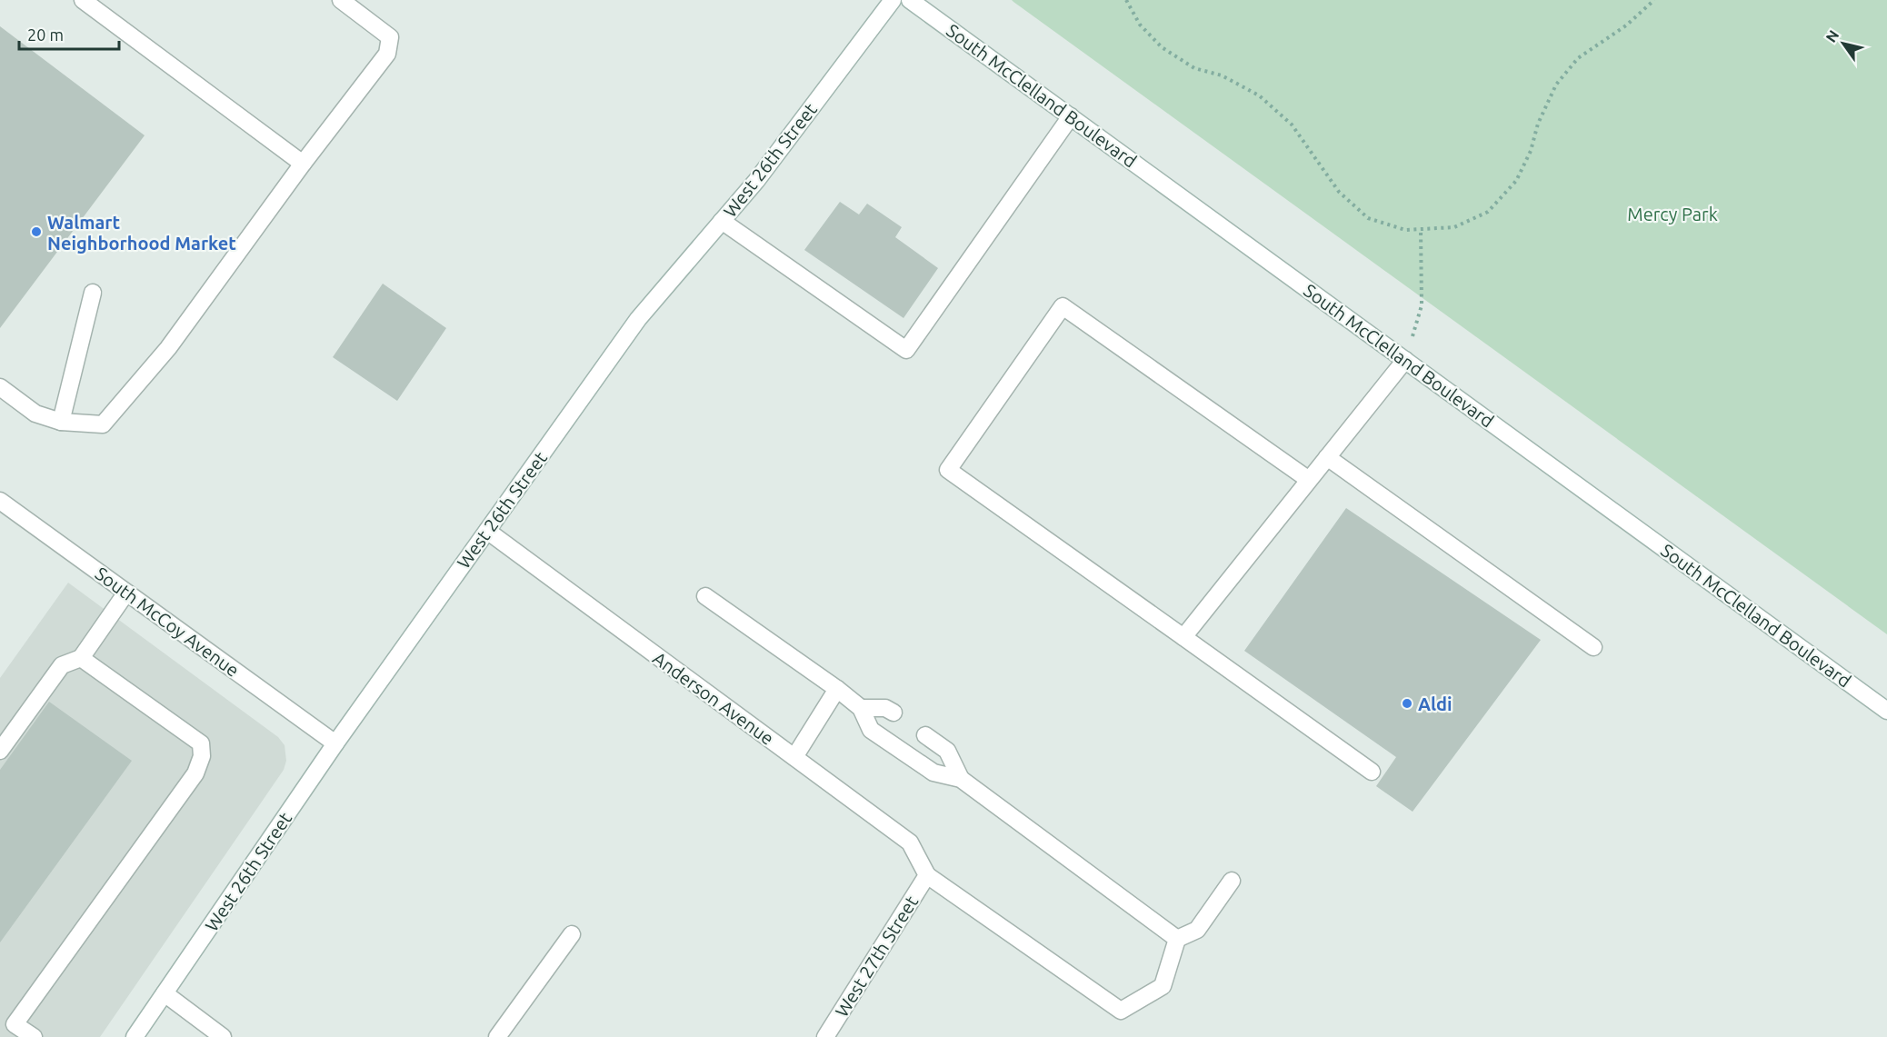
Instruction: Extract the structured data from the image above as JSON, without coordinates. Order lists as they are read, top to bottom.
{
  "streets": {
    "street": [
      "South McClelland Boulevard",
      "West 26th Street",
      "South McCoy Avenue",
      "Anderson Avenue",
      "West 27th Street"
    ]
  },
  "crossings": [
    ["West 26th Street", "South McCoy Avenue"],
    ["West 26th Street", "Anderson Avenue"],
    ["Anderson Avenue", "West 27th Street"]
  ],
  "parks": ["Mercy Park"],
  "places": ["Walmart Neighborhood Market", "Aldi"],
  "scale_bar": "20 m",
  "north": "top left"
}
